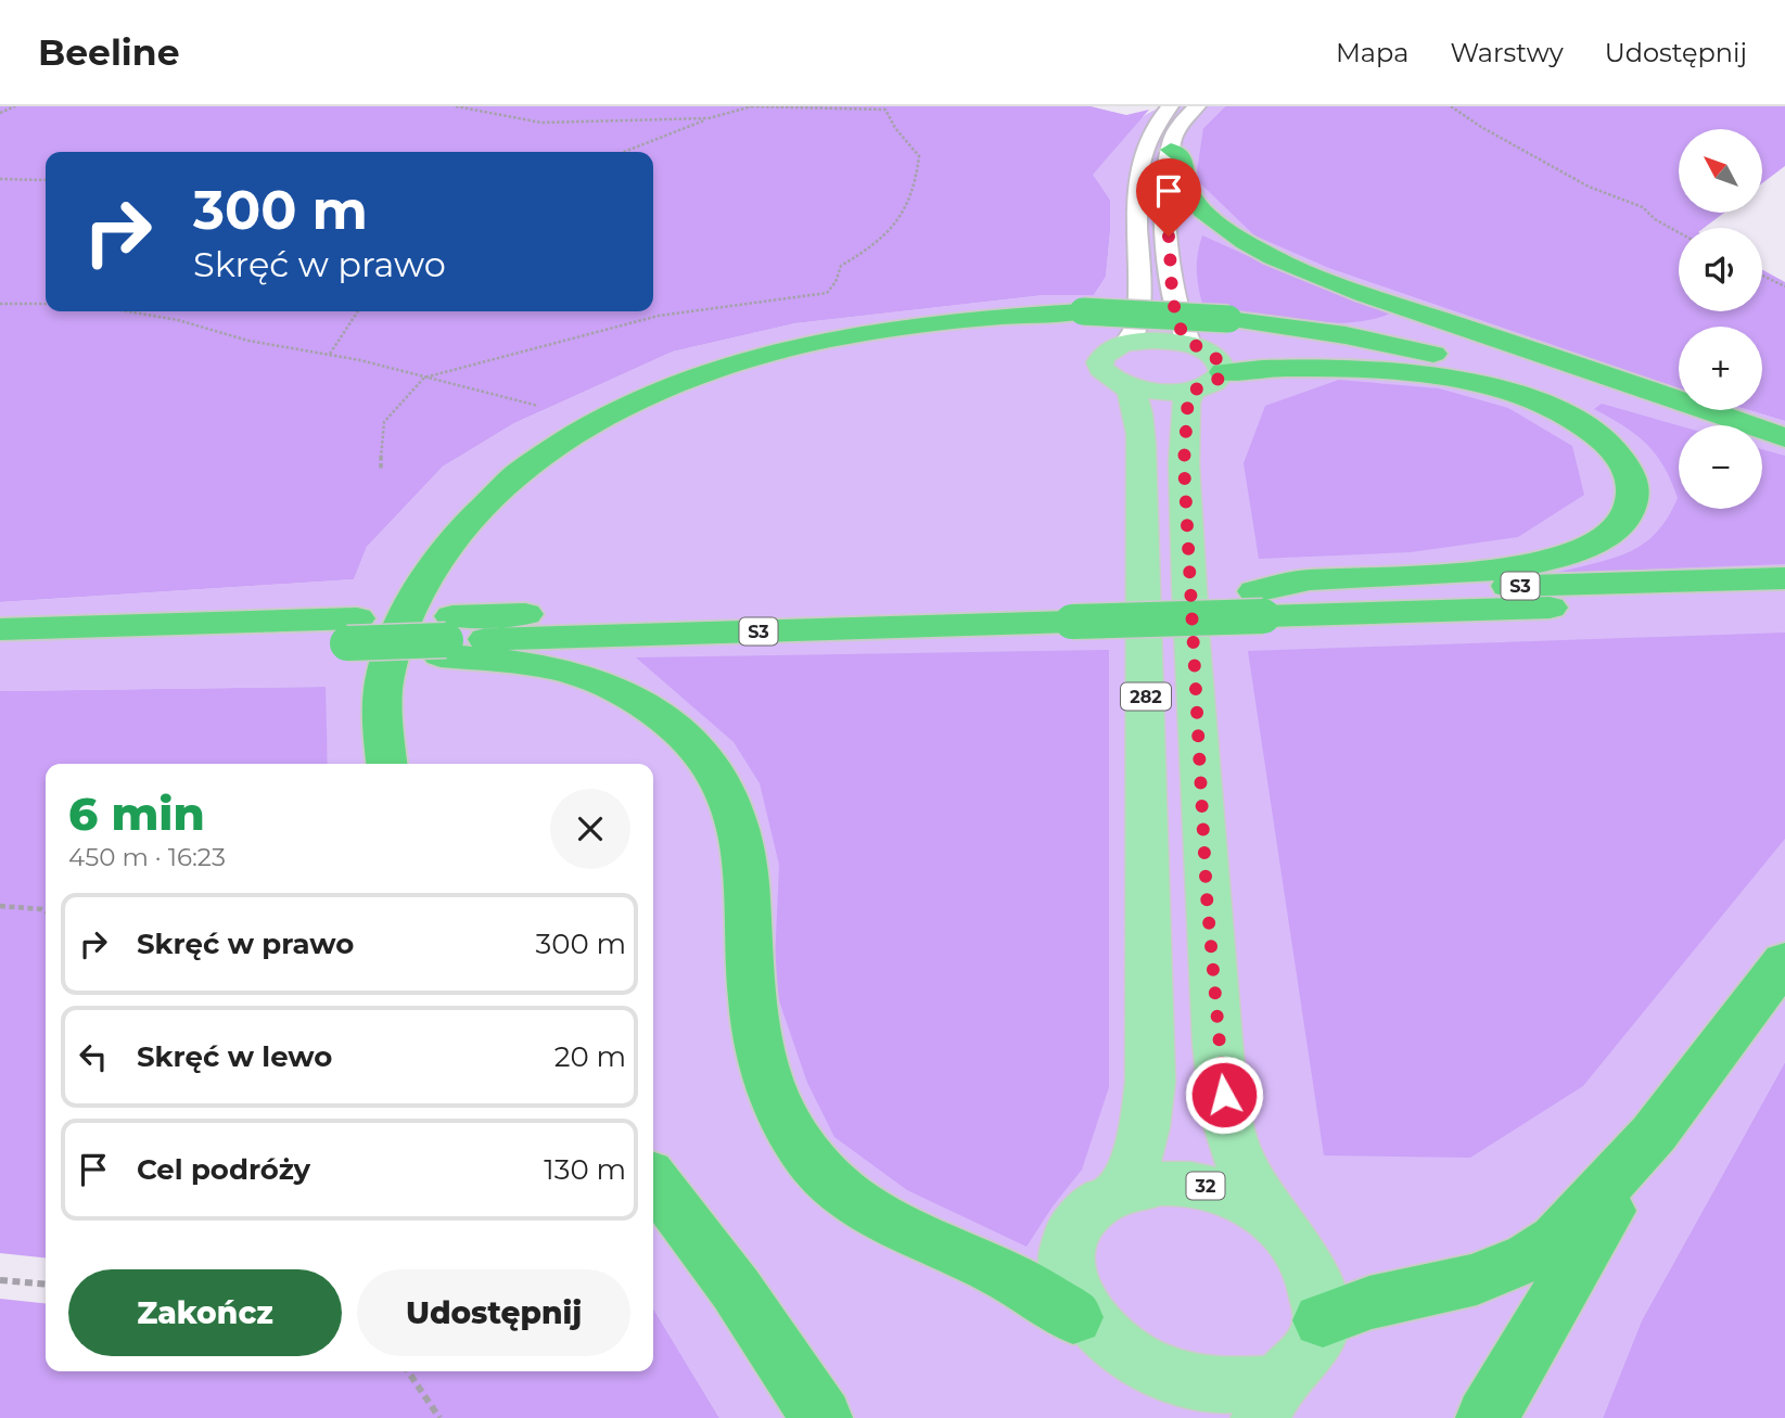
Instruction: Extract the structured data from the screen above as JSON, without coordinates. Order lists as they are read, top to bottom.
{
  "streets": {
    "highway": ["S3"],
    "main road": ["282", "32"]
  },
  "crossings": [
    ["282", "32"]
  ],
  "north": "top left",
  "page": {
    "header": "Beeline",
    "nav": ["Mapa", "Warstwy", "Udostępnij"],
    "map_buttons": ["+", "−"],
    "turn": ["300 m", "Skręć w prawo"],
    "heading": ["6 min", "450 m · 16:23"],
    "list": [
      {
        "name": "Skręć w prawo",
        "value": "300 m"
      },
      {
        "name": "Skręć w lewo",
        "value": "20 m"
      },
      {
        "name": "Cel podróży",
        "value": "130 m"
      }
    ],
    "buttons": ["Zakończ", "Udostępnij"]
  }
}
